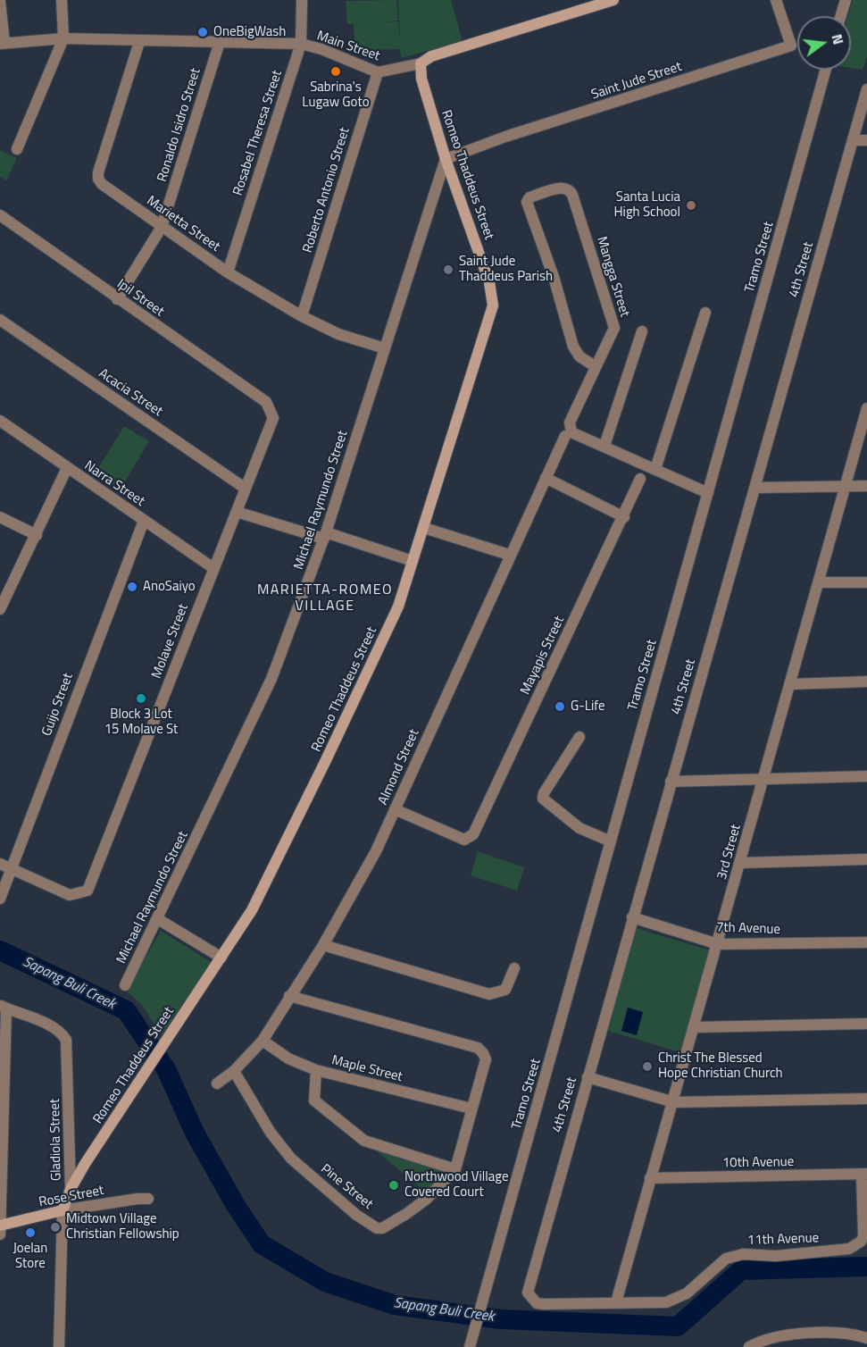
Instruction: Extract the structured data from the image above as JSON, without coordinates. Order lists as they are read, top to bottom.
{
  "streets": {
    "street": [
      "Main Street",
      "Saint Jude Street",
      "Ronaldo Isidro Street",
      "Rosabel Theresa Street",
      "Romeo Thaddeus Street",
      "Roberto Antonio Street",
      "Marietta Street",
      "Tramo Street",
      "4th Street",
      "Mangga Street",
      "Ipil Street",
      "Acacia Street",
      "Narra Street",
      "Michael Raymundo Street",
      "Molave Street",
      "Mayapis Street",
      "Guijo Street",
      "Almond Street",
      "3rd Street",
      "7th Avenue",
      "Maple Street",
      "Gladiola Street",
      "10th Avenue",
      "Pine Street",
      "Rose Street",
      "11th Avenue"
    ]
  },
  "crossings": [
    ["Main Street", "Ronaldo Isidro Street"],
    ["Main Street", "Rosabel Theresa Street"],
    ["Main Street", "Romeo Thaddeus Street"],
    ["Main Street", "Roberto Antonio Street"],
    ["Main Street", "Marietta Street"],
    ["Saint Jude Street", "Romeo Thaddeus Street"],
    ["Saint Jude Street", "Michael Raymundo Street"],
    ["Ronaldo Isidro Street", "Marietta Street"],
    ["Ronaldo Isidro Street", "Ipil Street"],
    ["Rosabel Theresa Street", "Marietta Street"],
    ["Romeo Thaddeus Street", "Michael Raymundo Street"],
    ["Romeo Thaddeus Street", "Gladiola Street"],
    ["Roberto Antonio Street", "Marietta Street"],
    ["Marietta Street", "Michael Raymundo Street"],
    ["4th Street", "7th Avenue"],
    ["4th Street", "11th Avenue"],
    ["Ipil Street", "Molave Street"],
    ["Acacia Street", "Molave Street"],
    ["Narra Street", "Molave Street"],
    ["Narra Street", "Guijo Street"],
    ["Molave Street", "Guijo Street"],
    ["Mayapis Street", "Almond Street"],
    ["Almond Street", "Maple Street"],
    ["Almond Street", "Pine Street"],
    ["3rd Street", "7th Avenue"],
    ["3rd Street", "10th Avenue"],
    ["3rd Street", "11th Avenue"],
    ["Maple Street", "Pine Street"],
    ["Gladiola Street", "Rose Street"],
    ["10th Avenue", "11th Avenue"]
  ],
  "districts": ["MARIETTA-ROMEO VILLAGE"],
  "water": ["Sapang Buli Creek"],
  "places": [
    "OneBigWash",
    "Sabrina's Lugaw Goto",
    "Santa Lucia High School",
    "Saint Jude Thaddeus Parish",
    "AnoSaiyo",
    "Block 3 Lot 15 Molave St",
    "G-Life",
    "Christ The Blessed Hope Christian Church",
    "Northwood Village Covered Court",
    "Midtown Village Christian Fellowship",
    "Joelan Store"
  ],
  "north": "right"
}
